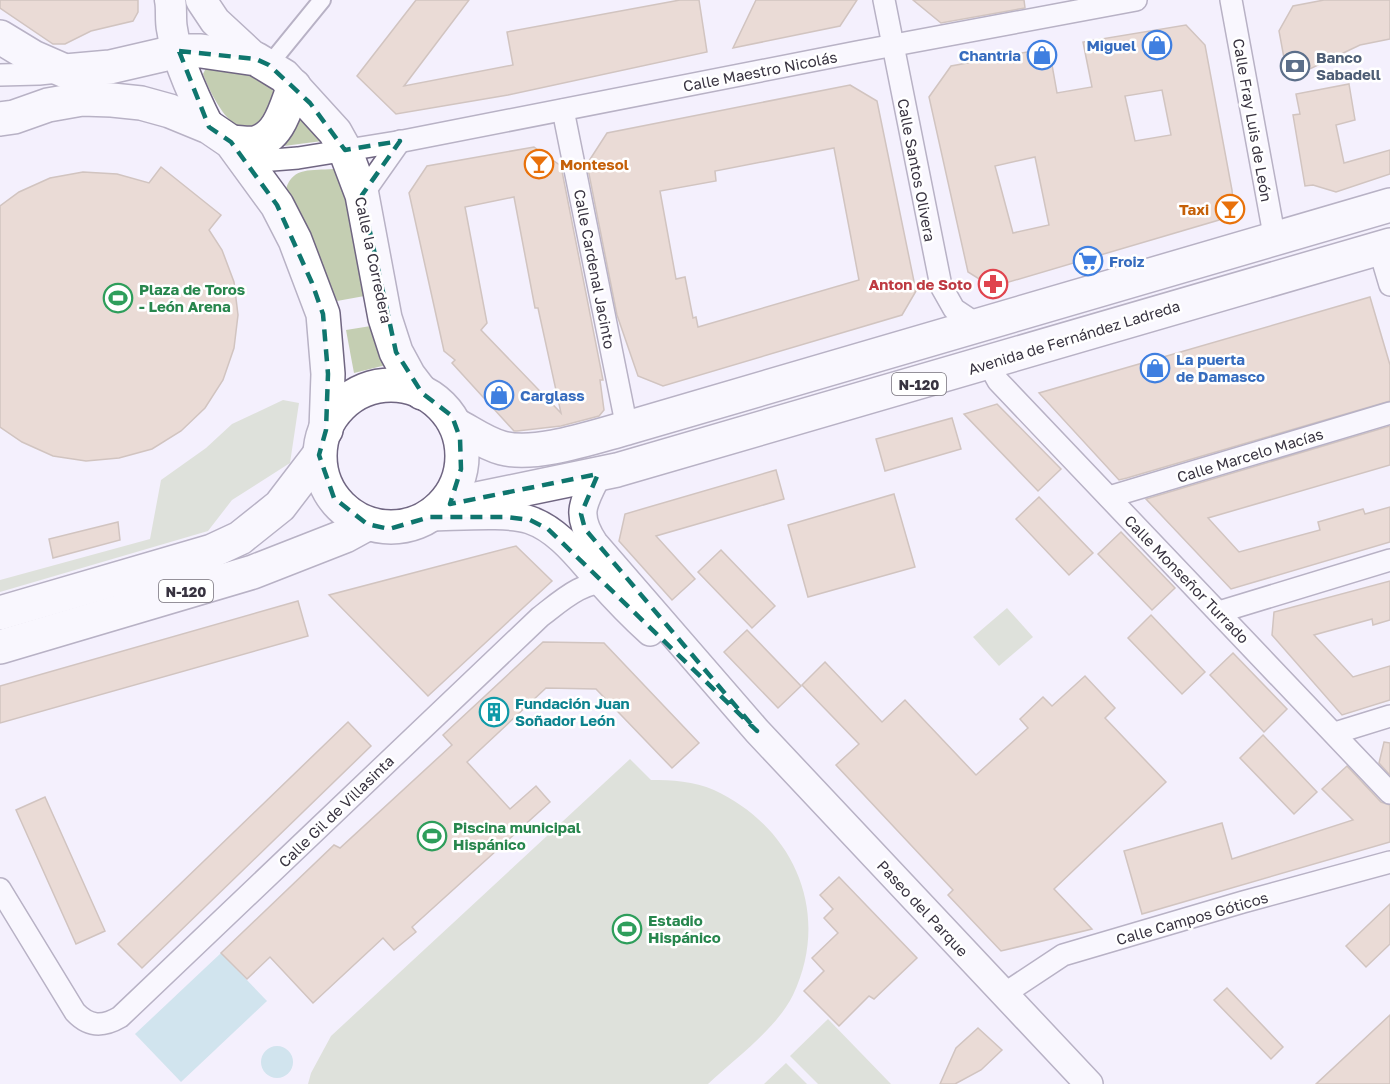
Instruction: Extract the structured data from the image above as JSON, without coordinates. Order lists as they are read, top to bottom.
{
  "streets": {
    "main road": ["Calle la Corredera", "Avenida de Fernández Ladreda", "N-120"],
    "street": [
      "Calle Maestro Nicolás",
      "Calle Fray Luis de León",
      "Calle Santos Olivera",
      "Calle Cardenal Jacinto",
      "Calle Marcelo Macías",
      "Calle Monseñor Turrado",
      "Calle Gil de Villasinta",
      "Paseo del Parque",
      "Calle Campos Góticos"
    ]
  },
  "crossings": [
    ["Calle Maestro Nicolás", "Calle Santos Olivera"],
    ["Calle Maestro Nicolás", "Calle la Corredera"],
    ["Calle Maestro Nicolás", "Calle Cardenal Jacinto"],
    ["Calle Fray Luis de León", "N-120"],
    ["Calle Santos Olivera", "N-120"],
    ["Calle la Corredera", "Avenida de Fernández Ladreda"],
    ["Calle la Corredera", "N-120"],
    ["Calle la Corredera", "Paseo del Parque"],
    ["Calle Cardenal Jacinto", "N-120"],
    ["Avenida de Fernández Ladreda", "N-120"],
    ["Avenida de Fernández Ladreda", "Calle Monseñor Turrado"],
    ["Avenida de Fernández Ladreda", "Paseo del Parque"],
    ["N-120", "Paseo del Parque"],
    ["Calle Marcelo Macías", "Calle Monseñor Turrado"],
    ["Calle Gil de Villasinta", "Paseo del Parque"],
    ["Paseo del Parque", "Calle Campos Góticos"]
  ],
  "places": {
    "shop": [
      "Miguel",
      "Chantria",
      "La puerta de Damasco",
      "Carglass"
    ],
    "bank": ["Banco Sabadell"],
    "bar": ["Montesol", "Taxi"],
    "supermarket": ["Froiz"],
    "pharmacy": ["Anton de Soto"],
    "sports": ["Plaza de Toros - León Arena", "Piscina municipal Hispánico", "Estadio Hispánico"],
    "building": ["Fundación Juan Soñador León"]
  }
}
